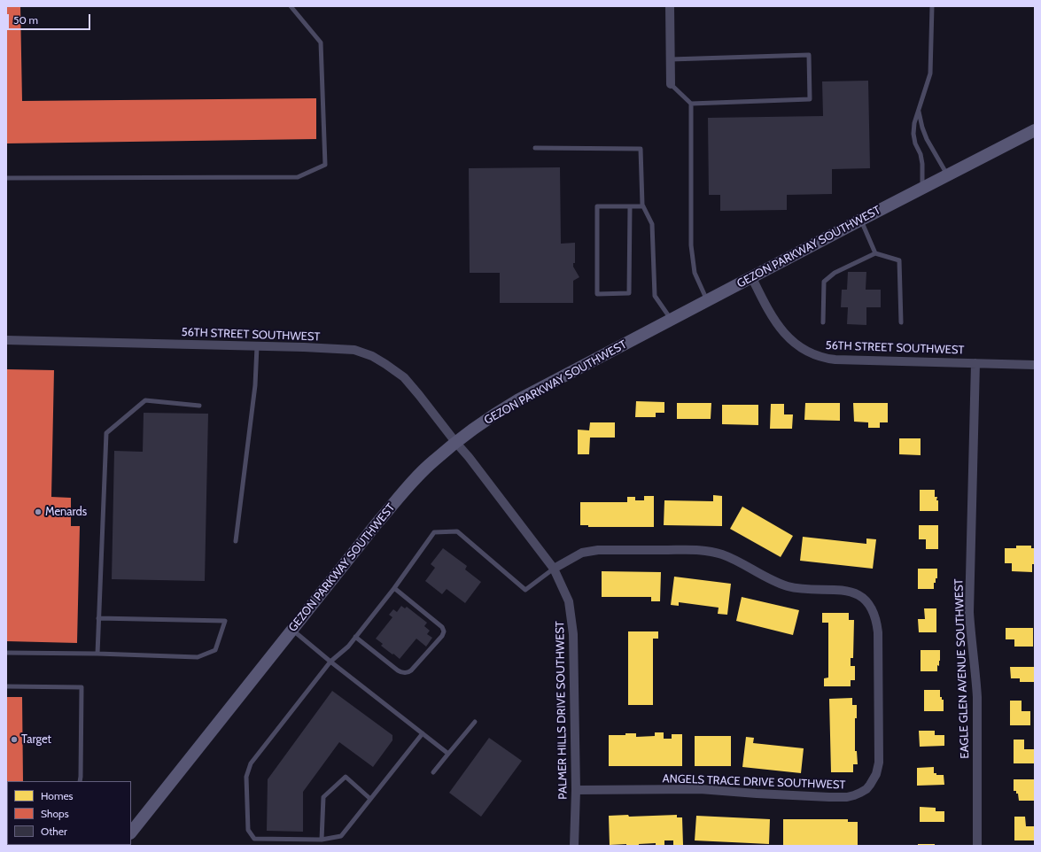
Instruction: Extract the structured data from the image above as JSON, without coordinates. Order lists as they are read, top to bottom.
{
  "streets": {
    "main road": ["GEZON PARKWAY SOUTHWEST"],
    "street": [
      "56TH STREET SOUTHWEST",
      "EAGLE GLEN AVENUE SOUTHWEST",
      "PALMER HILLS DRIVE SOUTHWEST",
      "ANGELS TRACE DRIVE SOUTHWEST"
    ]
  },
  "crossings": [
    ["GEZON PARKWAY SOUTHWEST", "56TH STREET SOUTHWEST"],
    ["GEZON PARKWAY SOUTHWEST", "PALMER HILLS DRIVE SOUTHWEST"],
    ["56TH STREET SOUTHWEST", "EAGLE GLEN AVENUE SOUTHWEST"],
    ["56TH STREET SOUTHWEST", "PALMER HILLS DRIVE SOUTHWEST"],
    ["PALMER HILLS DRIVE SOUTHWEST", "ANGELS TRACE DRIVE SOUTHWEST"]
  ],
  "places": ["Menards", "Target"],
  "legend": ["Homes", "Shops", "Other"],
  "scale_bar": "50 m"
}
